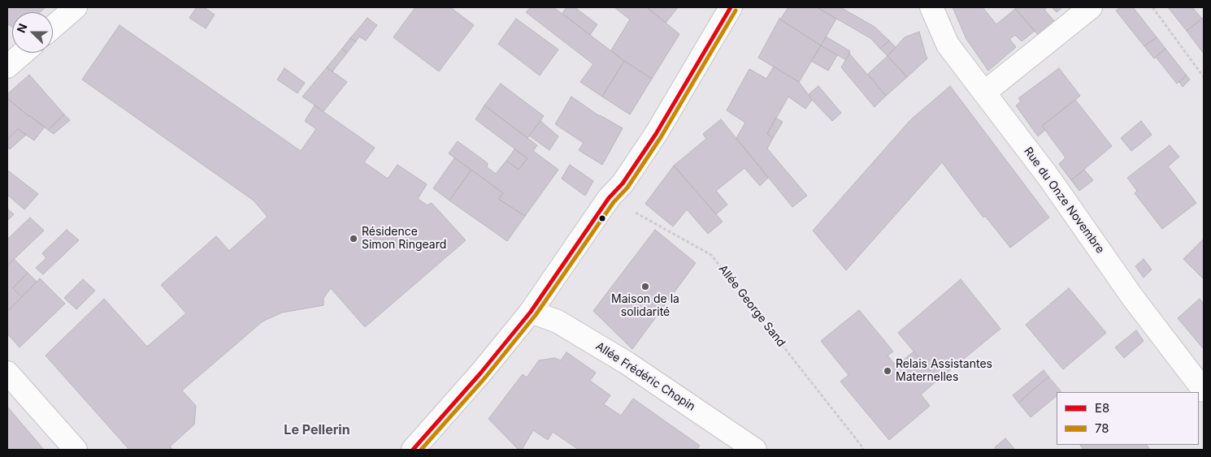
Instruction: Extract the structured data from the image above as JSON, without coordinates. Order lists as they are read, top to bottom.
{
  "streets": {
    "street": ["Rue du Onze Novembre", "Allée Frédéric Chopin"],
    "path": ["Allée George Sand"]
  },
  "districts": ["Le Pellerin"],
  "places": ["Résidence Simon Ringeard", "Maison de la solidarité", "Relais Assistantes Maternelles"],
  "lines": ["transit line E8", "transit line 78"],
  "legend": ["E8", "78"],
  "north": "left"
}
